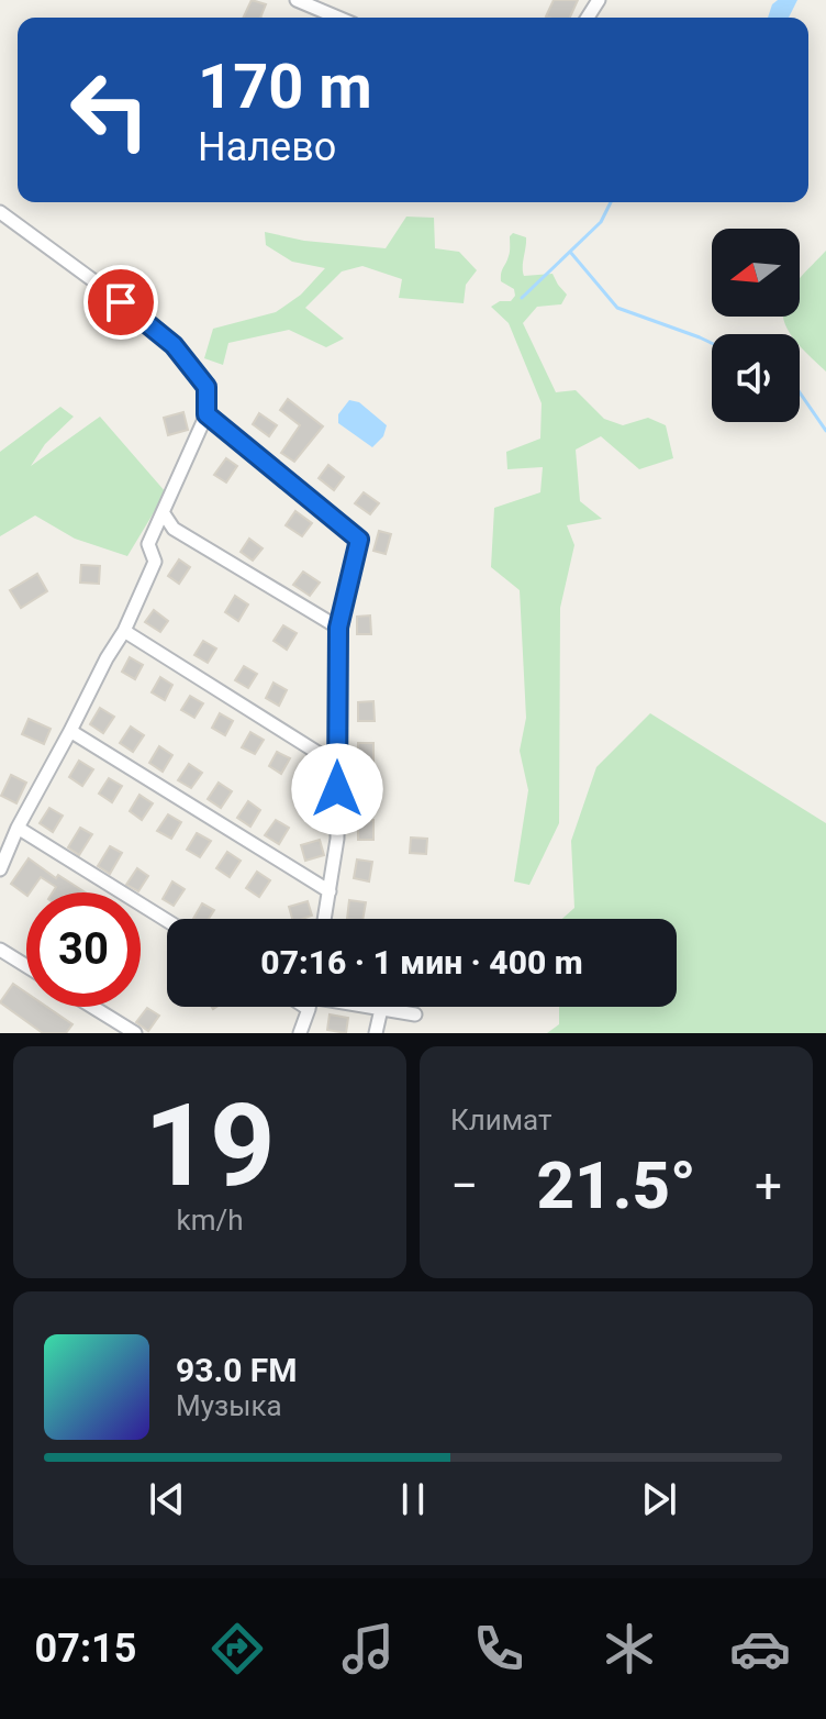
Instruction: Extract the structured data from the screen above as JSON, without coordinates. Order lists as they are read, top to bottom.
{
  "north": "left",
  "page": {
    "turn": ["170 m", "Налево"],
    "limit": "30",
    "trip": "07:16 · 1 мин · 400 m",
    "tile": [
      ["19", "km/h"],
      "Климат"
    ],
    "heat": ["−", "21.5°", "+"],
    "song": ["93.0 FM", "Музыка"],
    "tabs": "07:15"
  }
}
